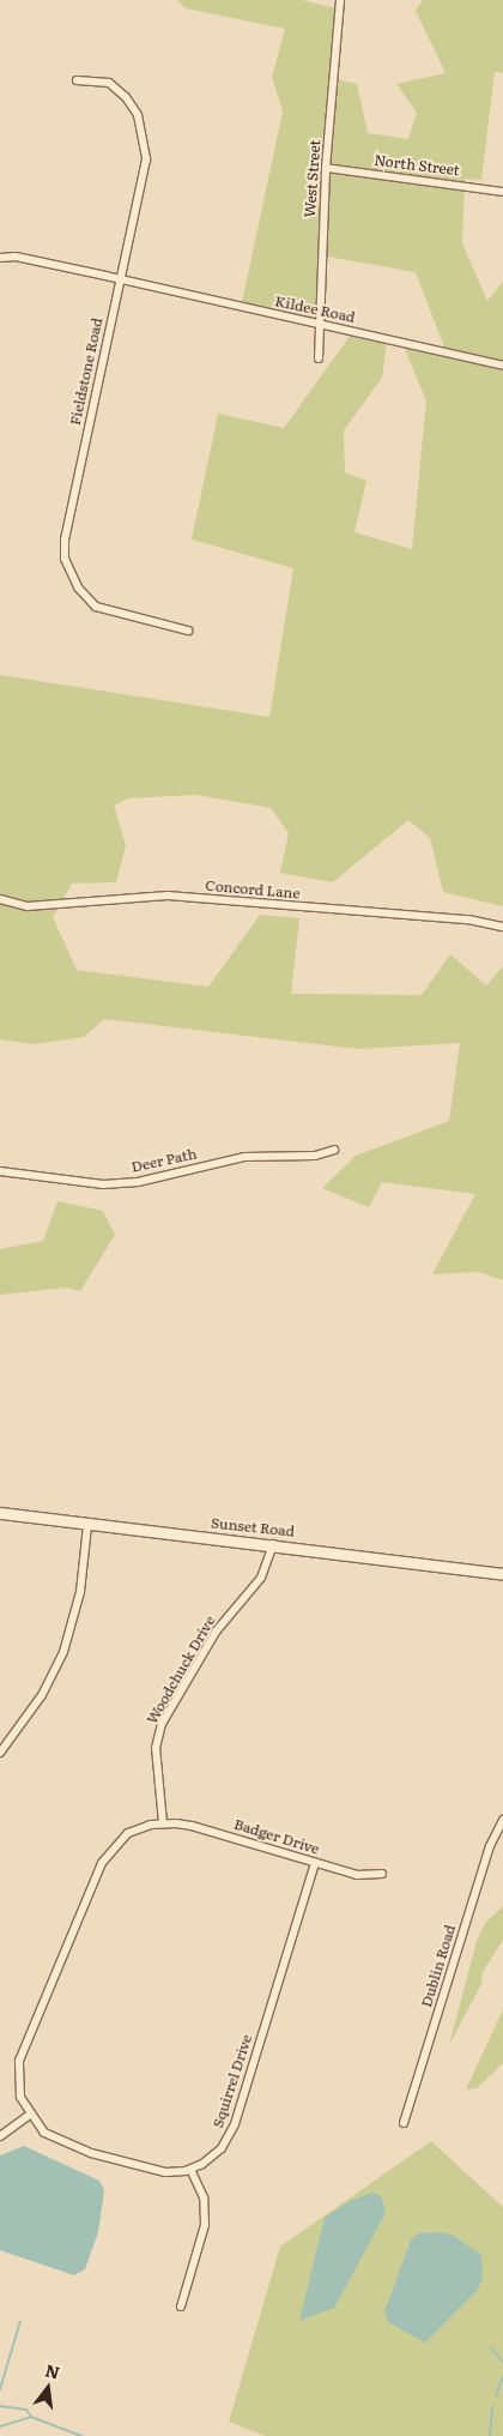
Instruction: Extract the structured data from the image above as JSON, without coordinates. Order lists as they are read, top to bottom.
{
  "streets": {
    "street": [
      "North Street",
      "West Street",
      "Kildee Road",
      "Fieldstone Road",
      "Concord Lane",
      "Deer Path",
      "Sunset Road",
      "Woodchuck Drive",
      "Badger Drive",
      "Dublin Road",
      "Squirrel Drive"
    ]
  },
  "crossings": [
    ["North Street", "West Street"],
    ["West Street", "Kildee Road"],
    ["Kildee Road", "Fieldstone Road"],
    ["Sunset Road", "Woodchuck Drive"],
    ["Woodchuck Drive", "Badger Drive"],
    ["Badger Drive", "Squirrel Drive"]
  ],
  "north": "top"
}
